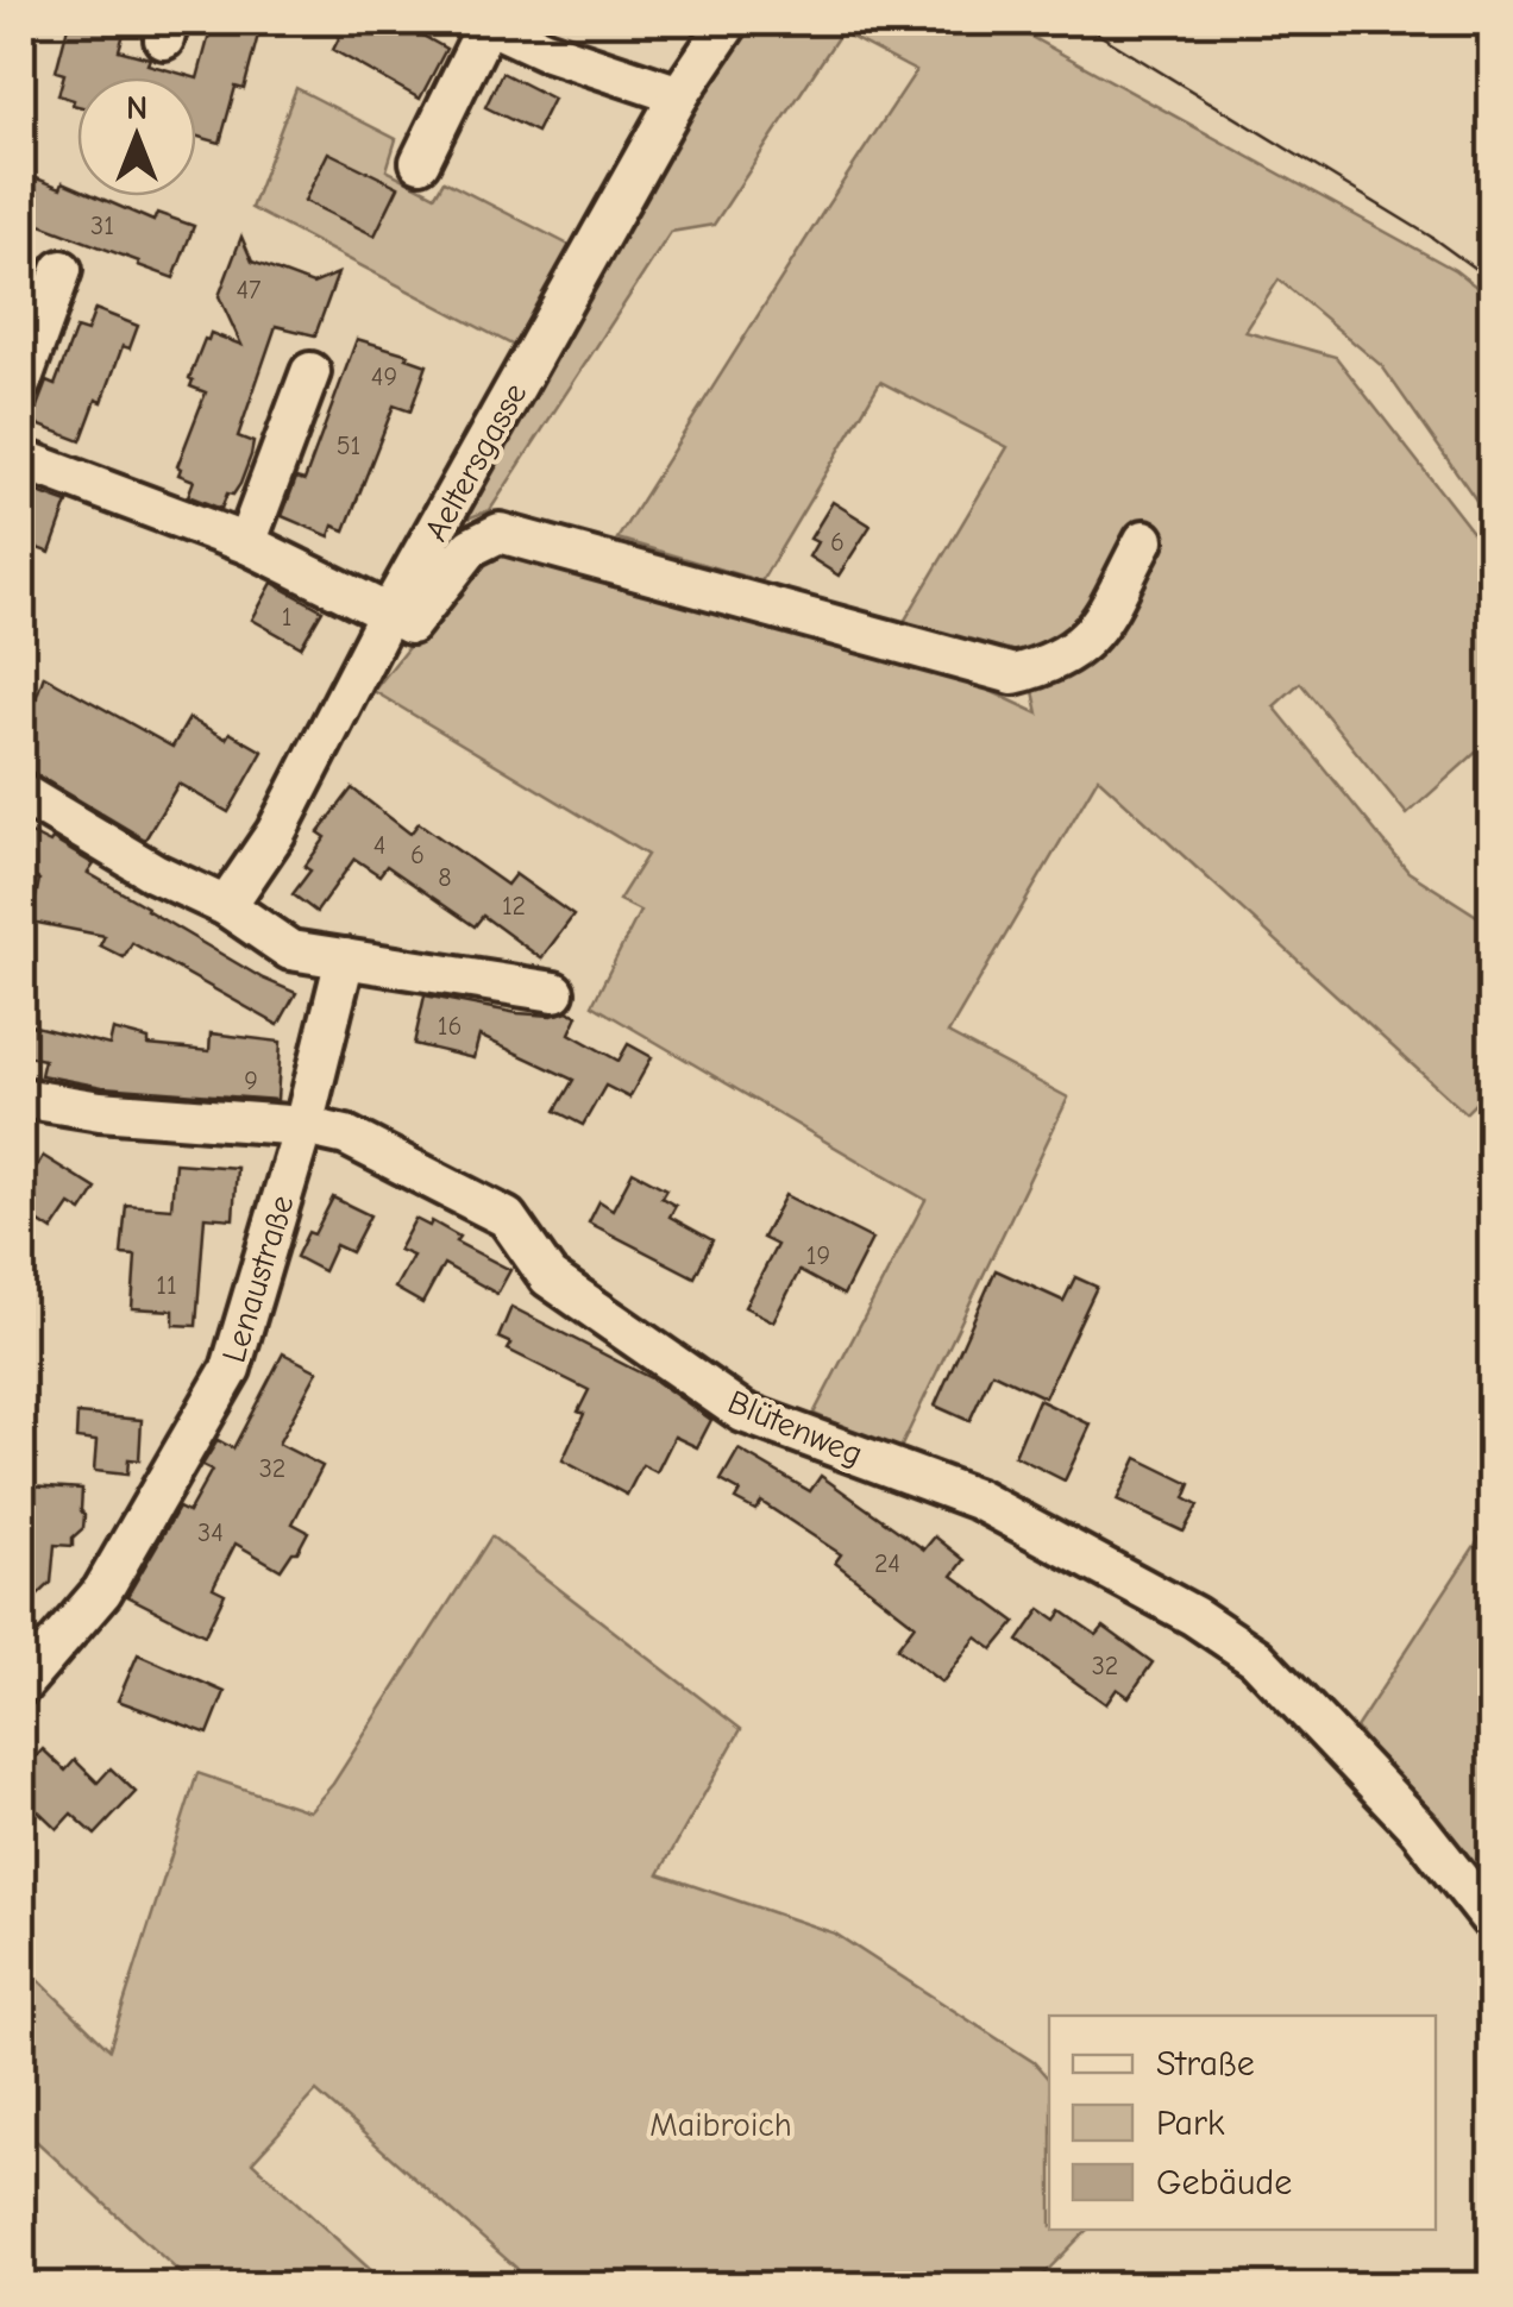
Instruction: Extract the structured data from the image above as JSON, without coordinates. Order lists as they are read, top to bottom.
{
  "streets": {
    "street": ["Aeltersgasse", "Lenaustraße", "Blütenweg"]
  },
  "crossings": [
    ["Lenaustraße", "Blütenweg"]
  ],
  "parks": ["Maibroich"],
  "house_numbers": [
    "31",
    "47",
    "49",
    "51",
    "6",
    "1",
    "4",
    "6",
    "8",
    "12",
    "16",
    "9",
    "19",
    "11",
    "32",
    "34",
    "24",
    "32"
  ],
  "legend": ["Straße", "Park", "Gebäude"],
  "north": "top"
}
